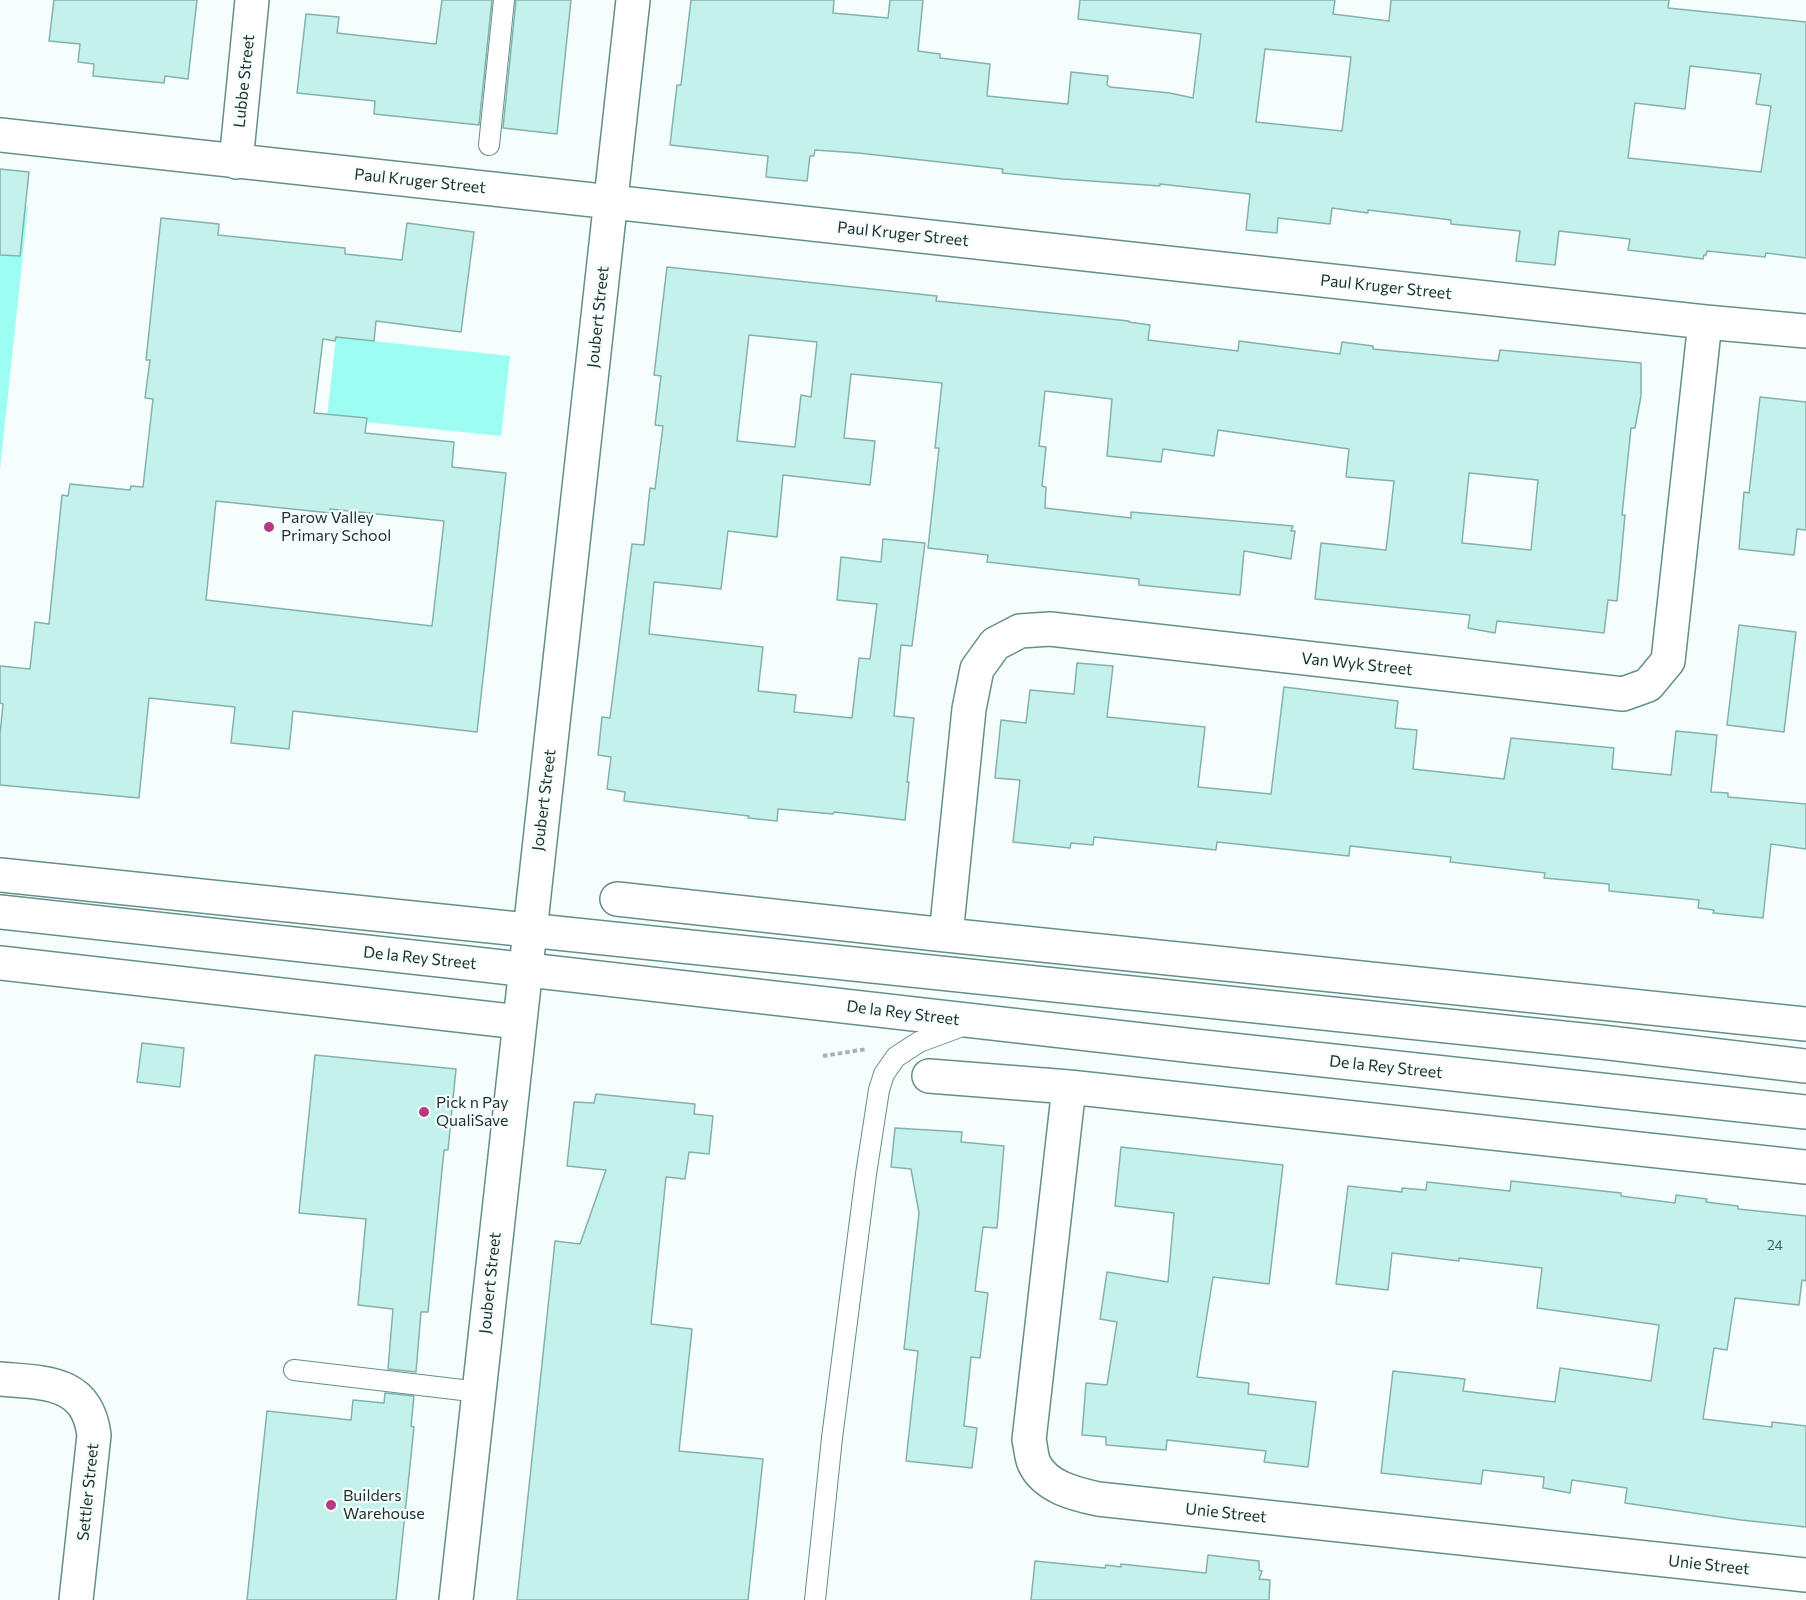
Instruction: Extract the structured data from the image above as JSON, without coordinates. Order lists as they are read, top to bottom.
{
  "streets": {
    "street": [
      "Lubbe Street",
      "Paul Kruger Street",
      "Joubert Street",
      "Van Wyk Street",
      "De la Rey Street",
      "Settler Street",
      "Unie Street"
    ]
  },
  "crossings": [
    ["Lubbe Street", "Paul Kruger Street"],
    ["Paul Kruger Street", "Joubert Street"],
    ["Paul Kruger Street", "Van Wyk Street"],
    ["Joubert Street", "De la Rey Street"]
  ],
  "places": ["Parow Valley Primary School", "Pick n Pay QualiSave", "Builders Warehouse"],
  "house_numbers": ["24"]
}
